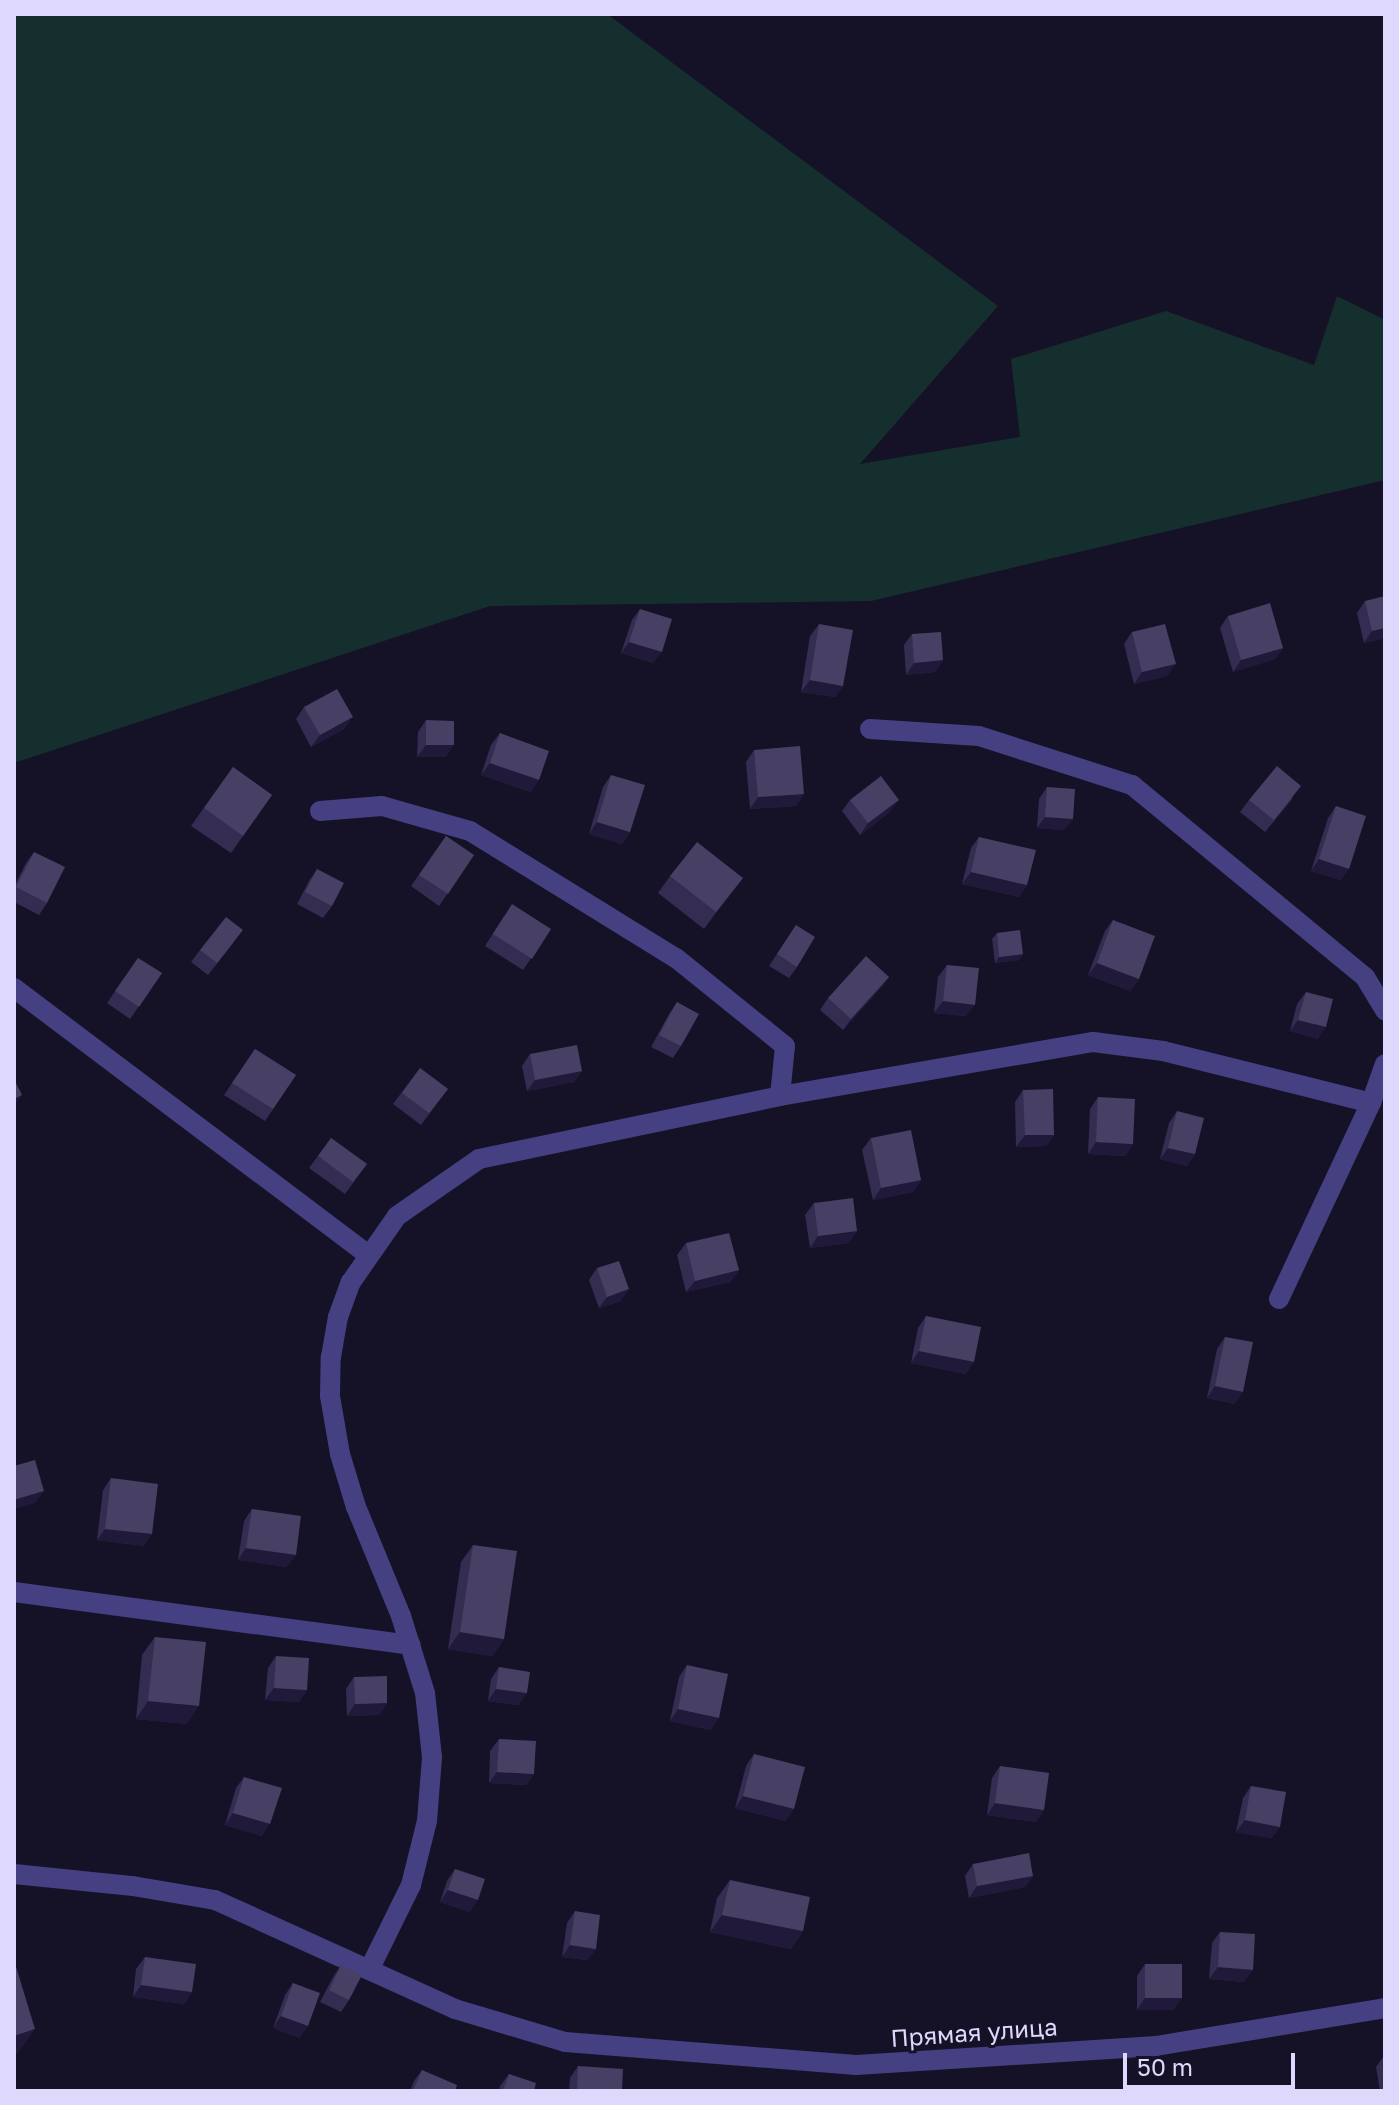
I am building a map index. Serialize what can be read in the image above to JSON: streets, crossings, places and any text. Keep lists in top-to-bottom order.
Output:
{
  "streets": {
    "street": ["Прямая улица"]
  },
  "scale_bar": "50 m"
}
